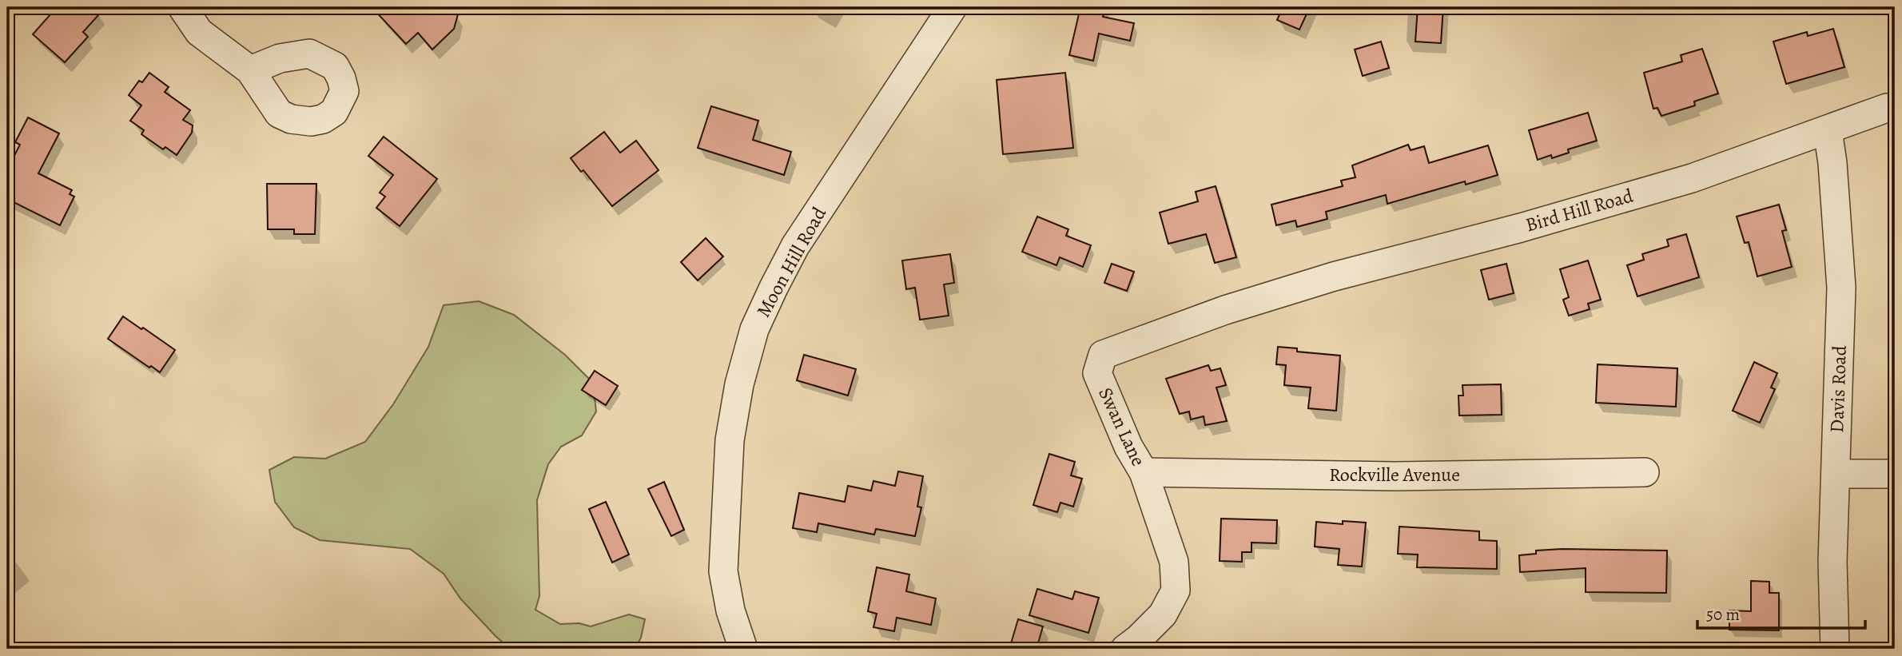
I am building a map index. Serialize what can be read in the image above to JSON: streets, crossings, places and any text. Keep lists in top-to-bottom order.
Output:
{
  "streets": {
    "street": [
      "Bird Hill Road",
      "Moon Hill Road",
      "Davis Road",
      "Swan Lane",
      "Rockville Avenue"
    ]
  },
  "crossings": [
    ["Bird Hill Road", "Davis Road"],
    ["Bird Hill Road", "Swan Lane"],
    ["Swan Lane", "Rockville Avenue"]
  ],
  "scale_bar": "50 m"
}
